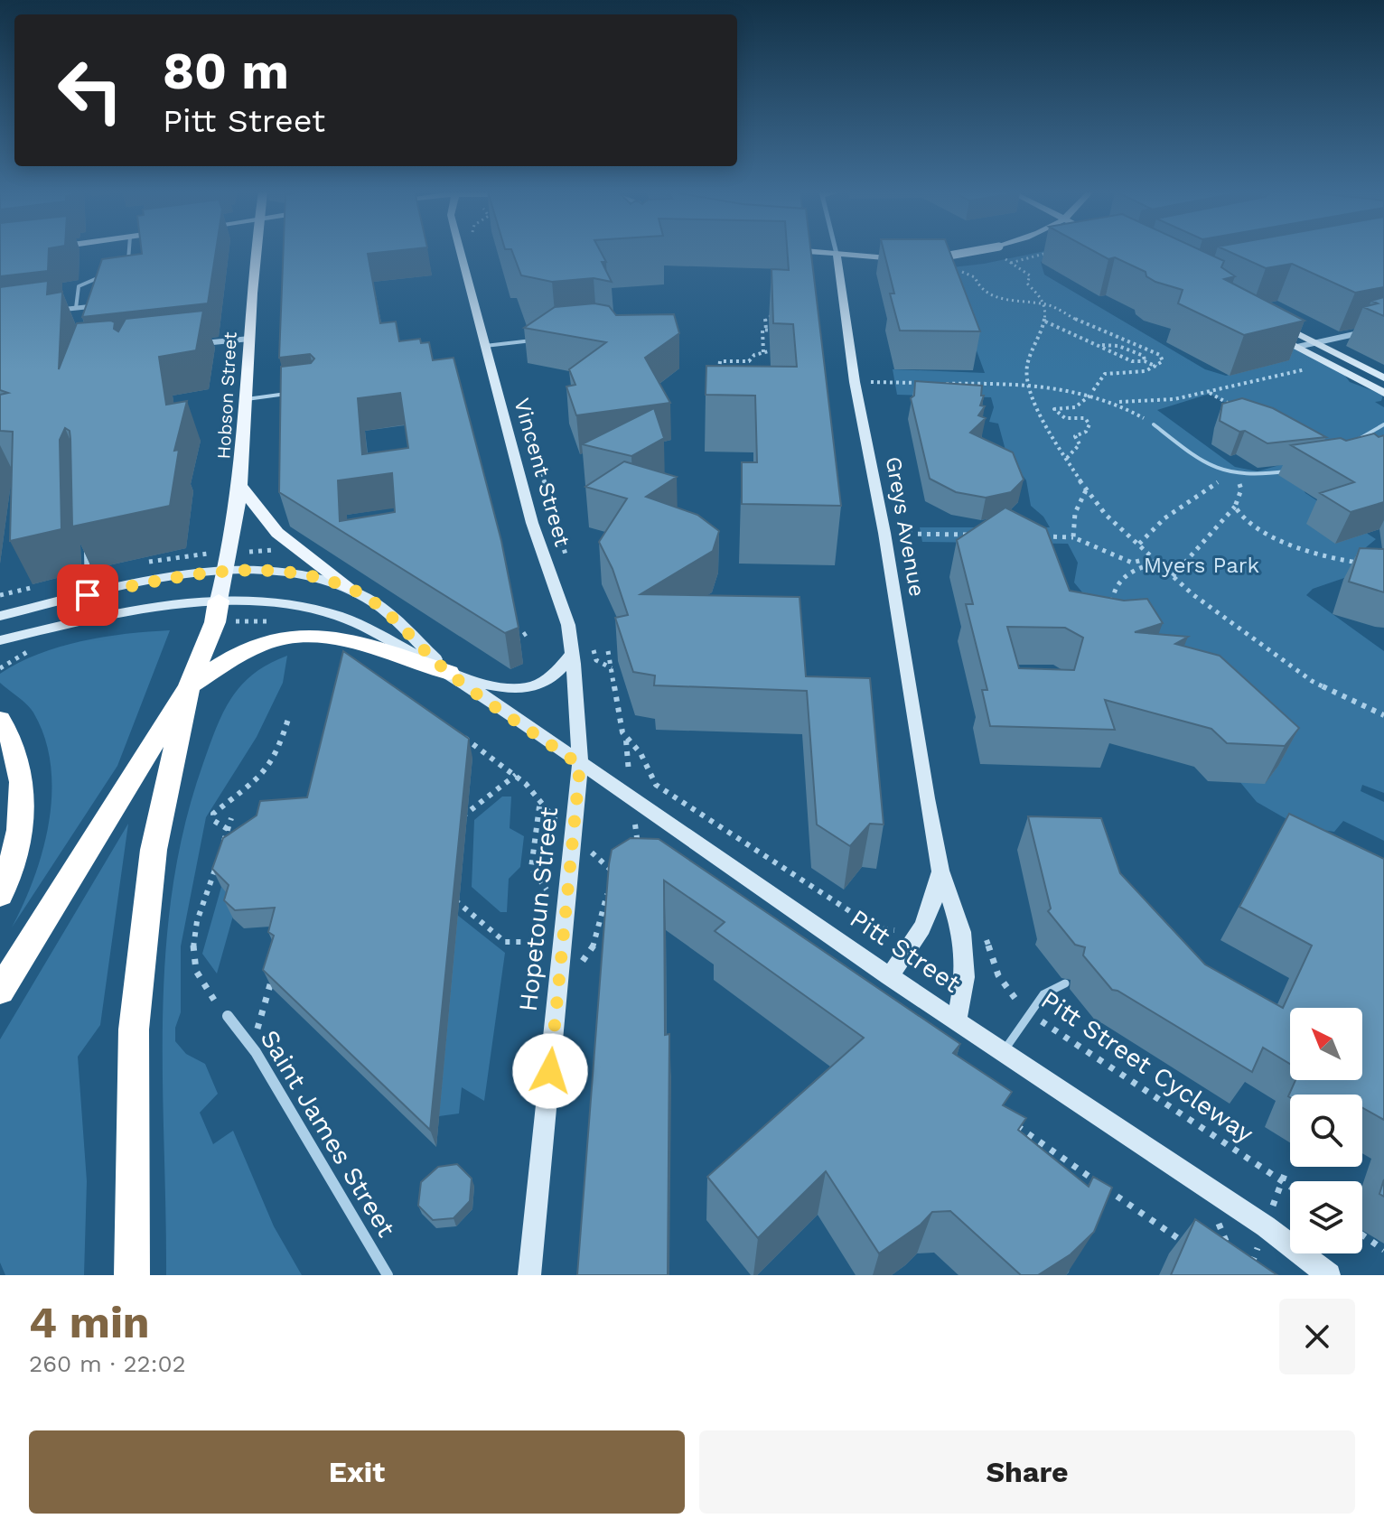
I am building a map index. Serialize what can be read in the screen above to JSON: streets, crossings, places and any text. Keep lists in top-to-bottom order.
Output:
{
  "streets": {
    "main road": [
      "Hobson Street",
      "Vincent Street",
      "Greys Avenue",
      "Hopetoun Street",
      "Pitt Street"
    ],
    "street": ["Saint James Street"],
    "path": ["Pitt Street Cycleway"]
  },
  "crossings": [
    ["Hobson Street", "Pitt Street"],
    ["Vincent Street", "Hopetoun Street"],
    ["Vincent Street", "Pitt Street"],
    ["Greys Avenue", "Pitt Street"],
    ["Hopetoun Street", "Pitt Street"]
  ],
  "parks": ["Myers Park"],
  "north": "top left",
  "page": {
    "turn": ["80 m", "Pitt Street"],
    "heading": ["4 min", "260 m · 22:02"],
    "buttons": ["Exit", "Share"]
  }
}
